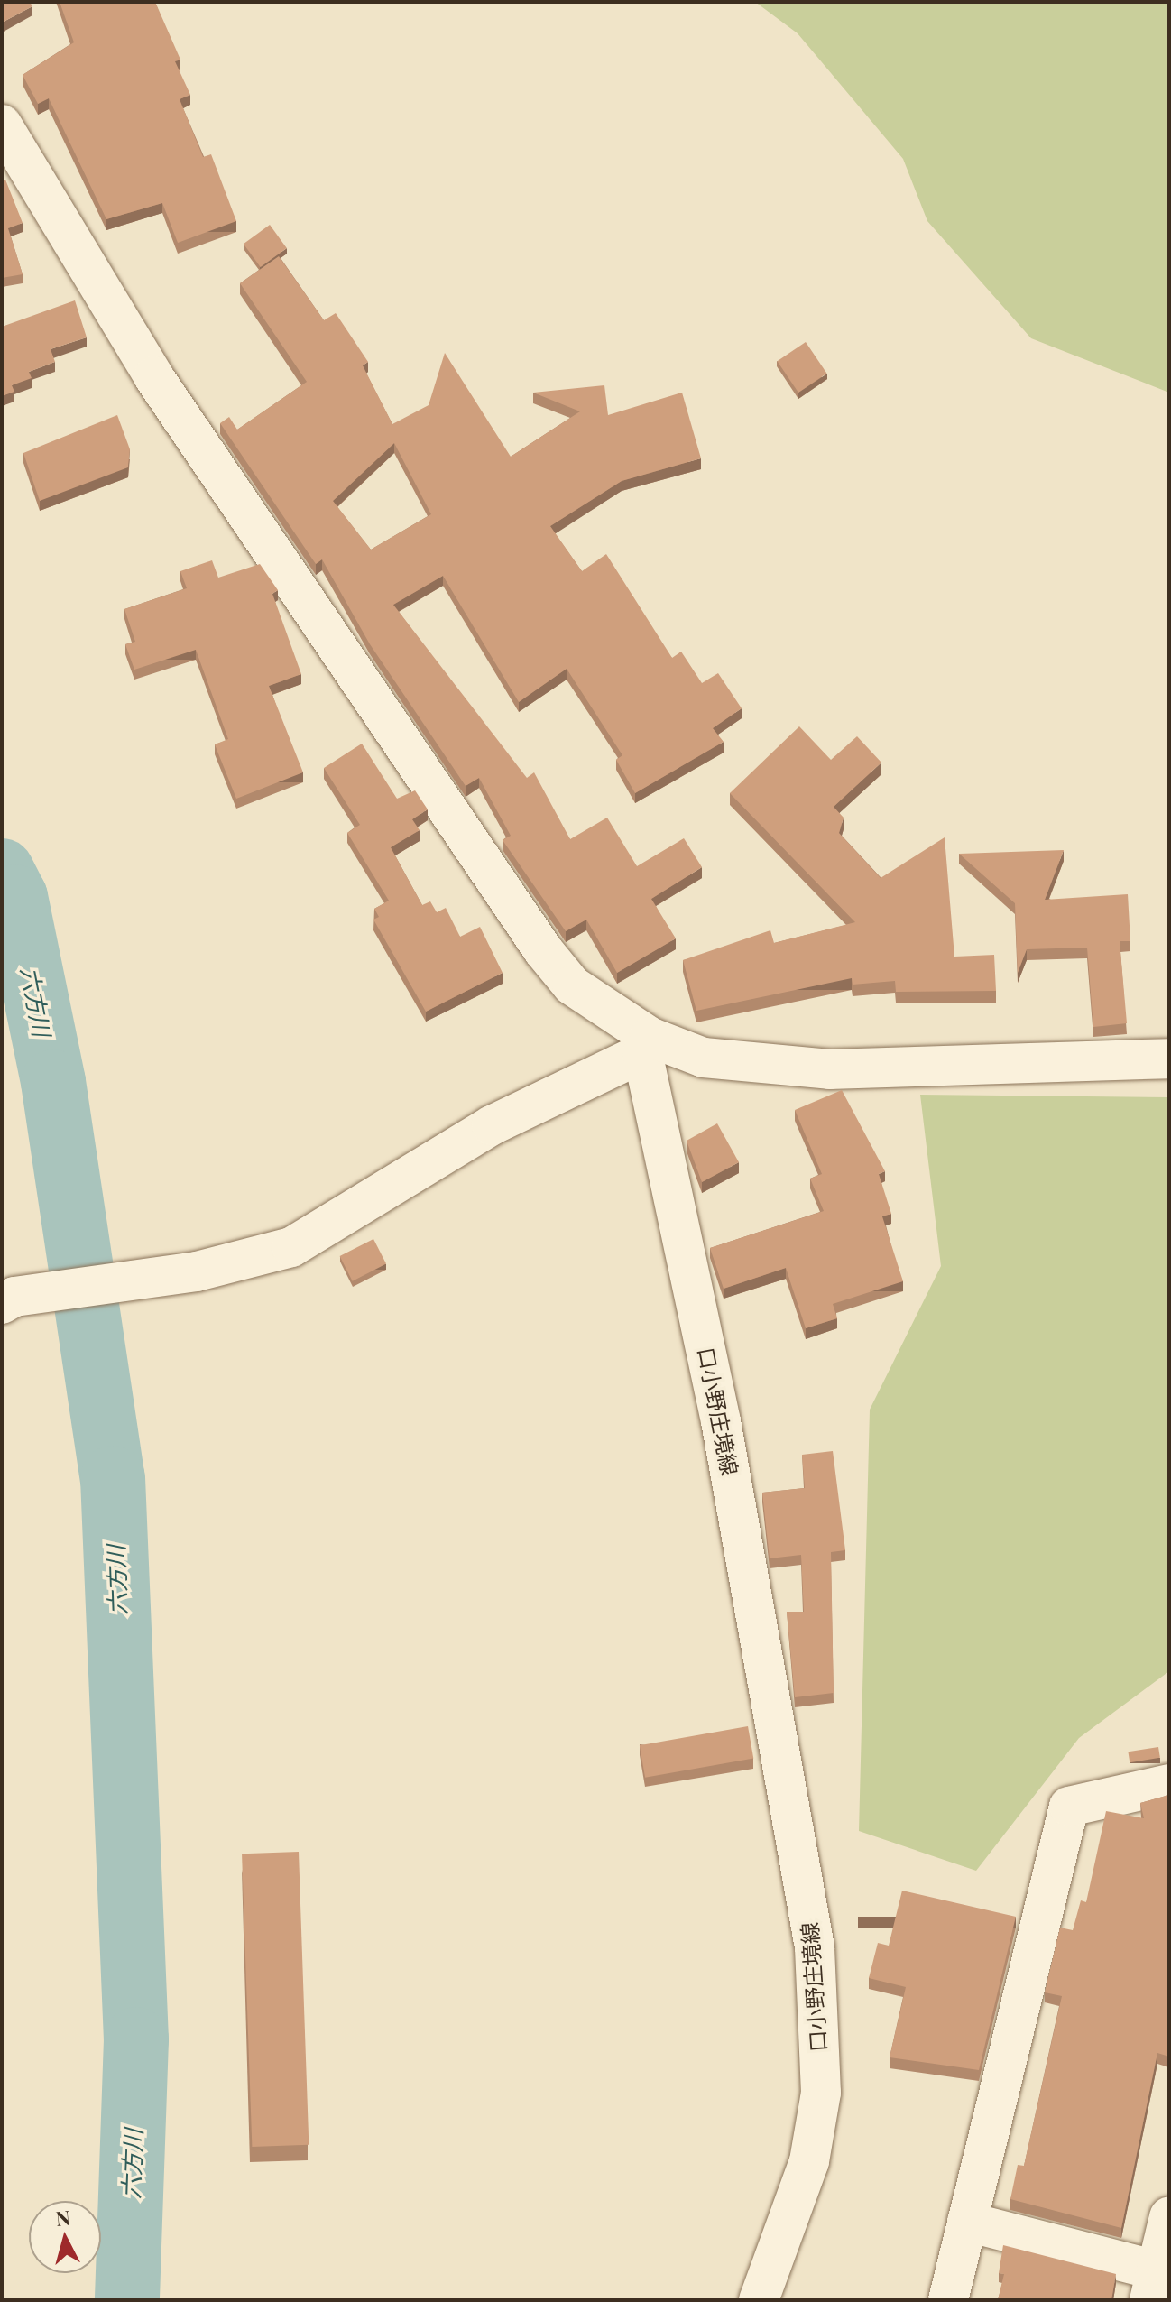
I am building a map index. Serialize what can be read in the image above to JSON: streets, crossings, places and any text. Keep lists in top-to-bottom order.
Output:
{
  "streets": {
    "street": ["口小野庄境線"]
  },
  "water": ["六方川"],
  "north": "top"
}
